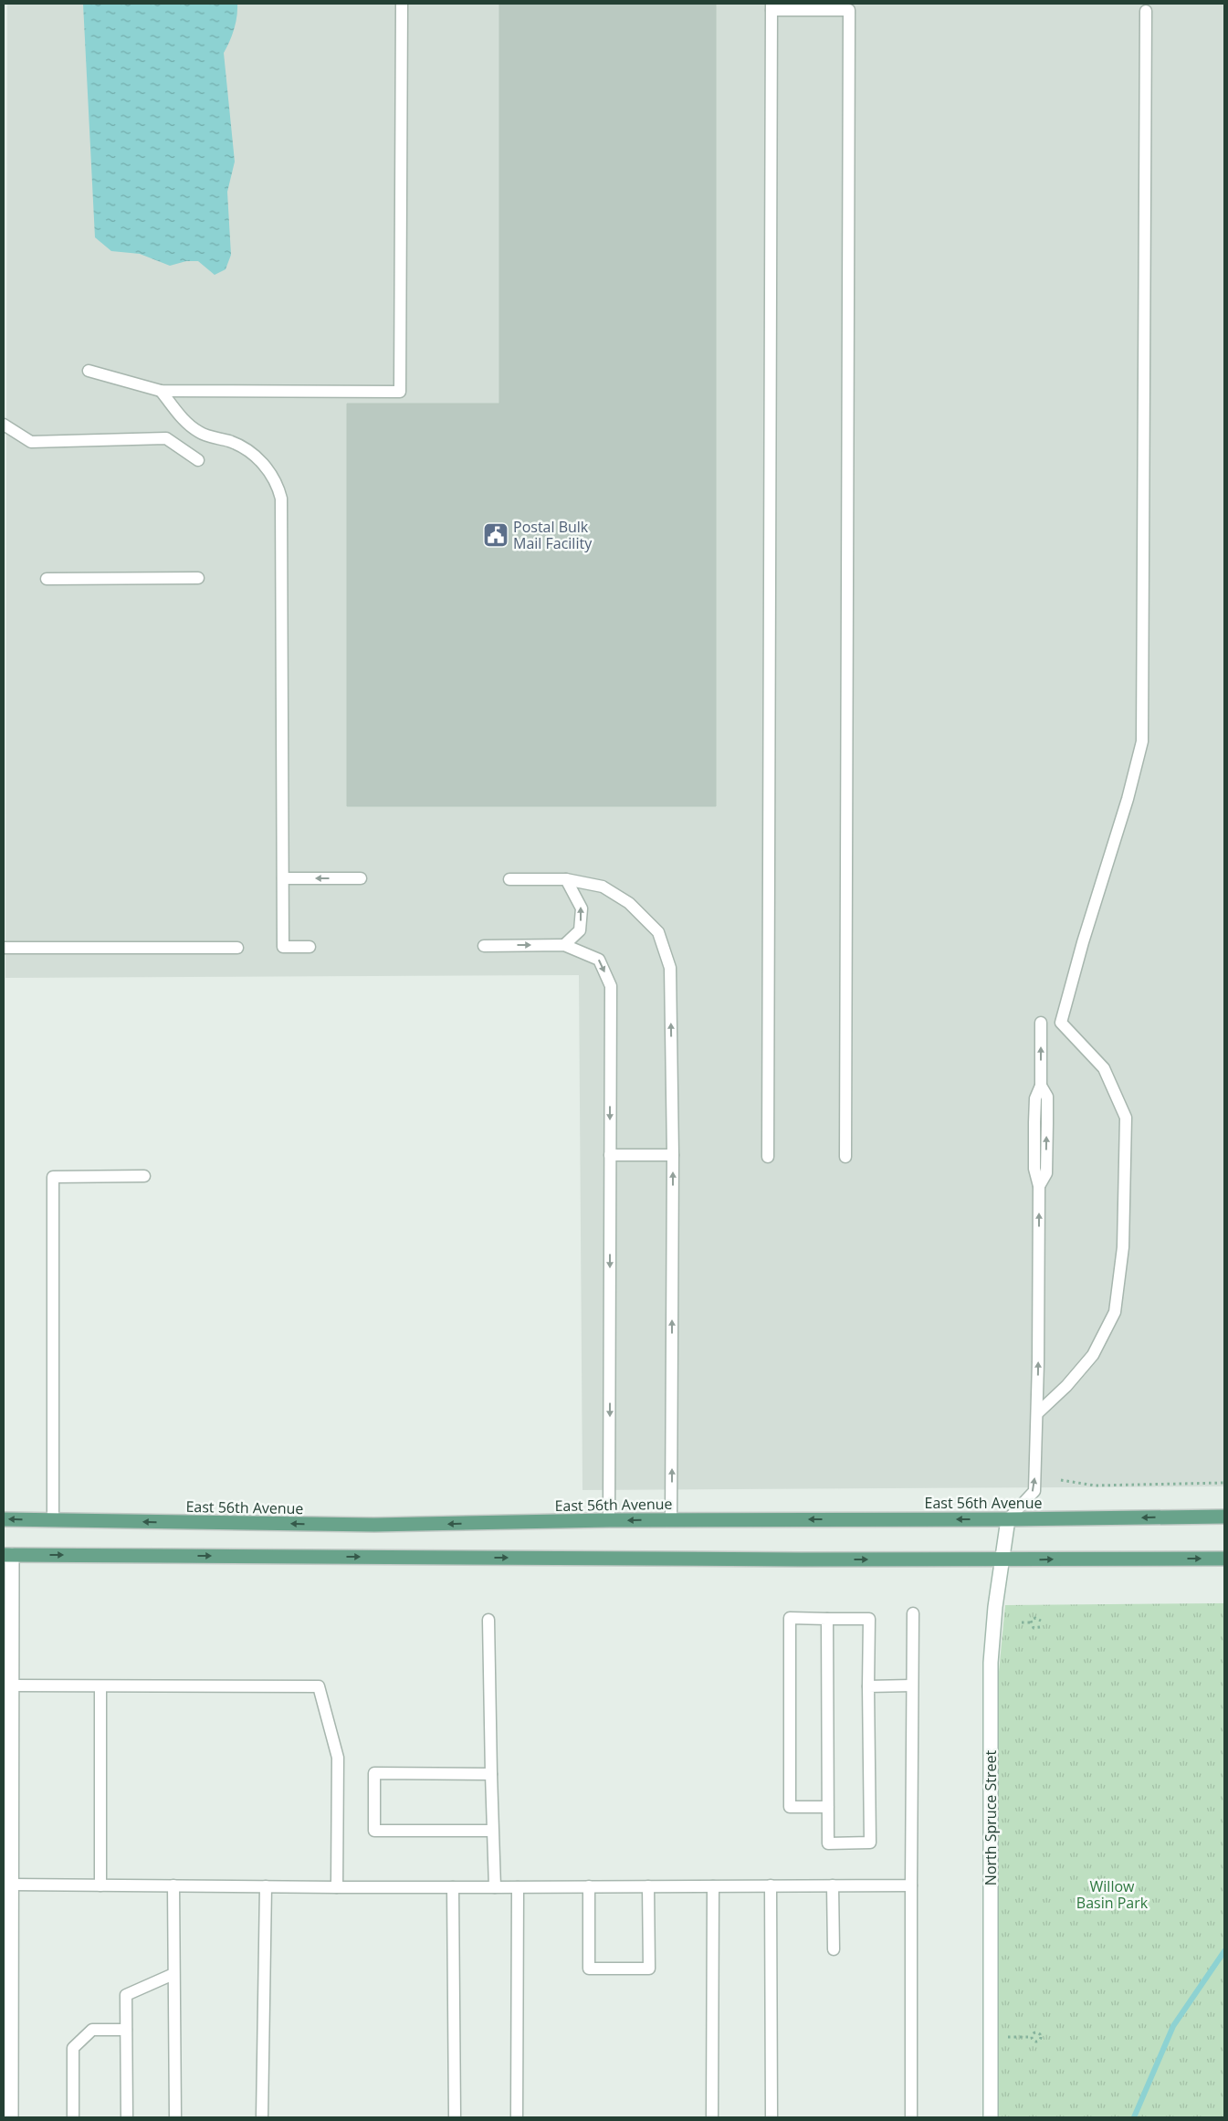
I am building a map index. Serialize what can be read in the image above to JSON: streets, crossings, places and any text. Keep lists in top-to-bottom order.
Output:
{
  "streets": {
    "main road": ["East 56th Avenue"],
    "street": ["North Spruce Street"]
  },
  "crossings": [
    ["East 56th Avenue", "North Spruce Street"]
  ],
  "parks": ["Willow Basin Park"],
  "places": {
    "public building": ["Postal Bulk Mail Facility"]
  }
}
